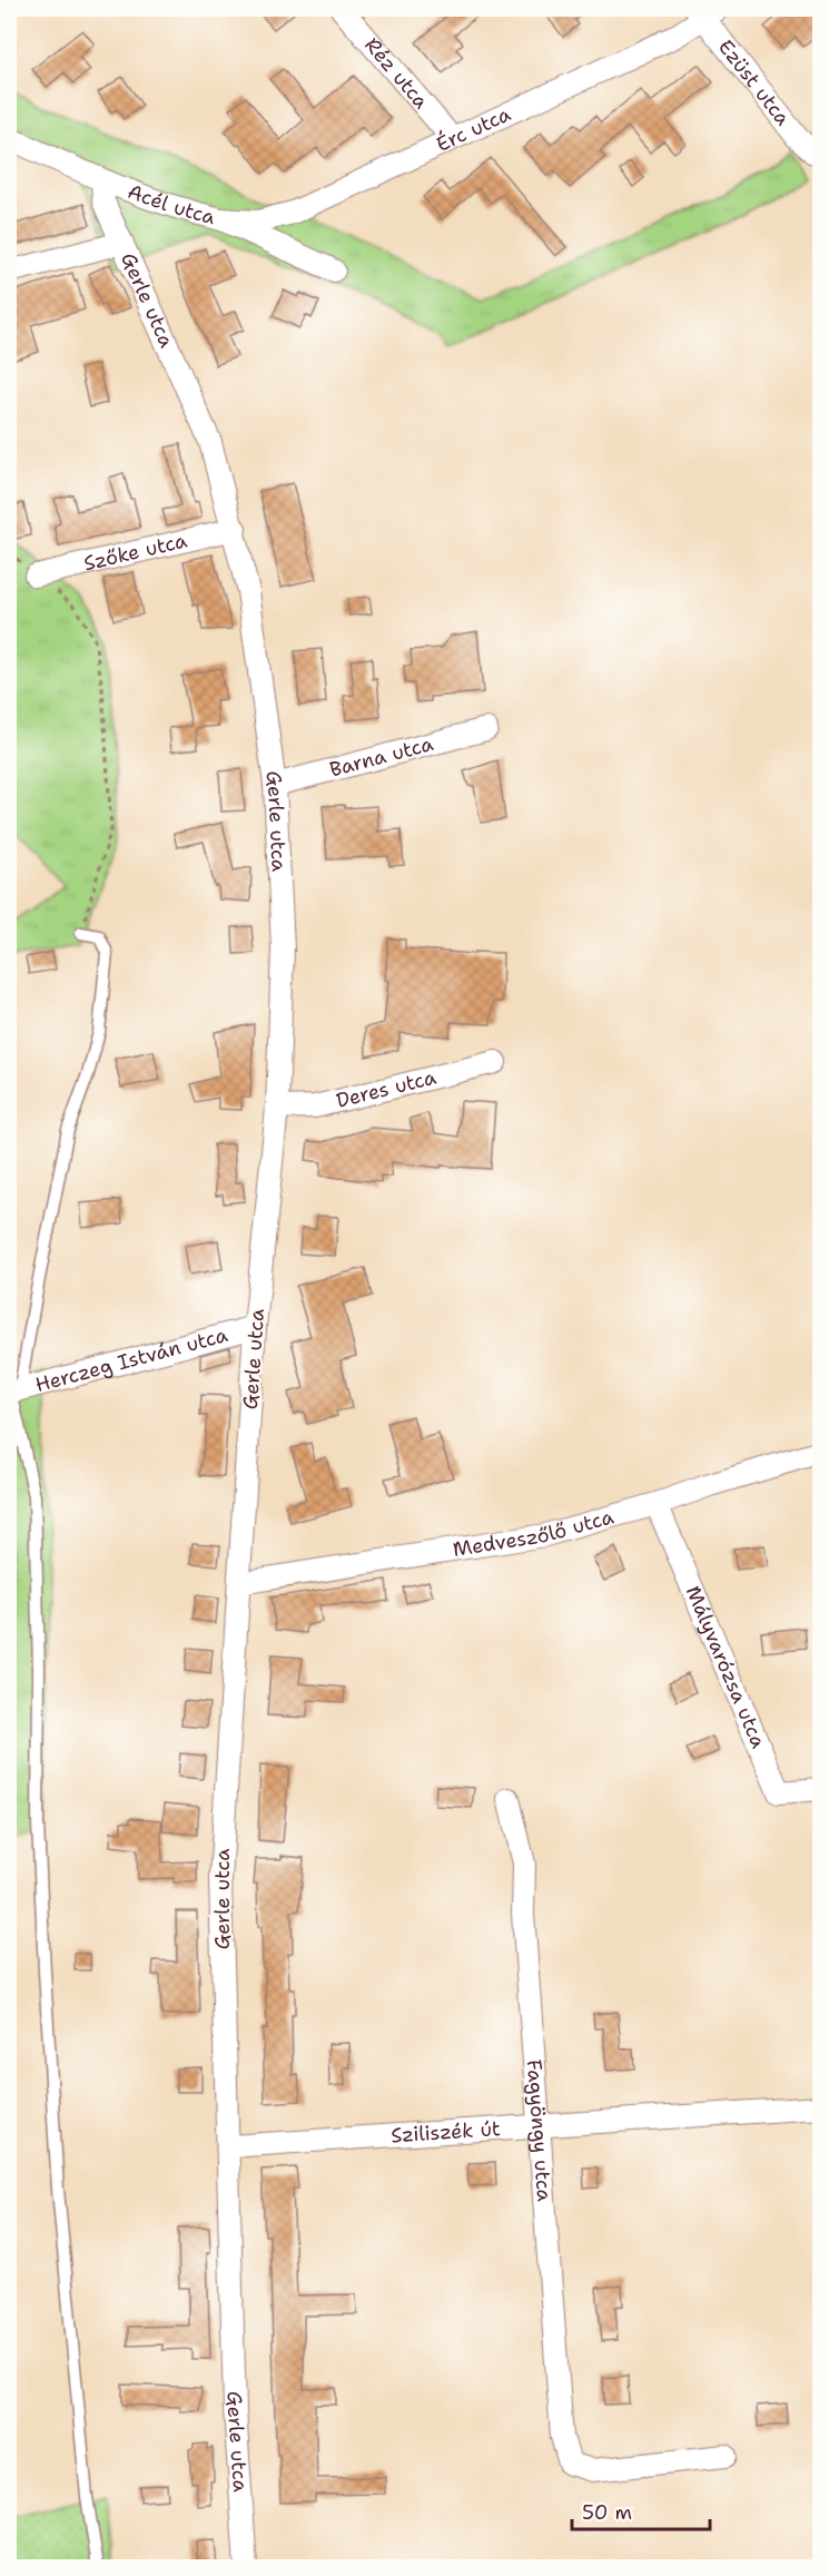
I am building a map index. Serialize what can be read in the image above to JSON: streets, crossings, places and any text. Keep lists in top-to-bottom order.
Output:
{
  "streets": {
    "street": [
      "Réz utca",
      "Ezüst utca",
      "Érc utca",
      "Acél utca",
      "Gerle utca",
      "Szőke utca",
      "Barna utca",
      "Deres utca",
      "Herczeg István utca",
      "Medveszőlő utca",
      "Mályvarózsa utca",
      "Sziliszék út",
      "Fagyöngy utca"
    ]
  },
  "crossings": [
    ["Réz utca", "Érc utca"],
    ["Ezüst utca", "Érc utca"],
    ["Érc utca", "Acél utca"],
    ["Acél utca", "Gerle utca"],
    ["Gerle utca", "Szőke utca"],
    ["Gerle utca", "Barna utca"],
    ["Gerle utca", "Deres utca"],
    ["Gerle utca", "Herczeg István utca"],
    ["Gerle utca", "Medveszőlő utca"],
    ["Gerle utca", "Sziliszék út"],
    ["Medveszőlő utca", "Mályvarózsa utca"],
    ["Sziliszék út", "Fagyöngy utca"]
  ],
  "scale_bar": "50 m"
}
